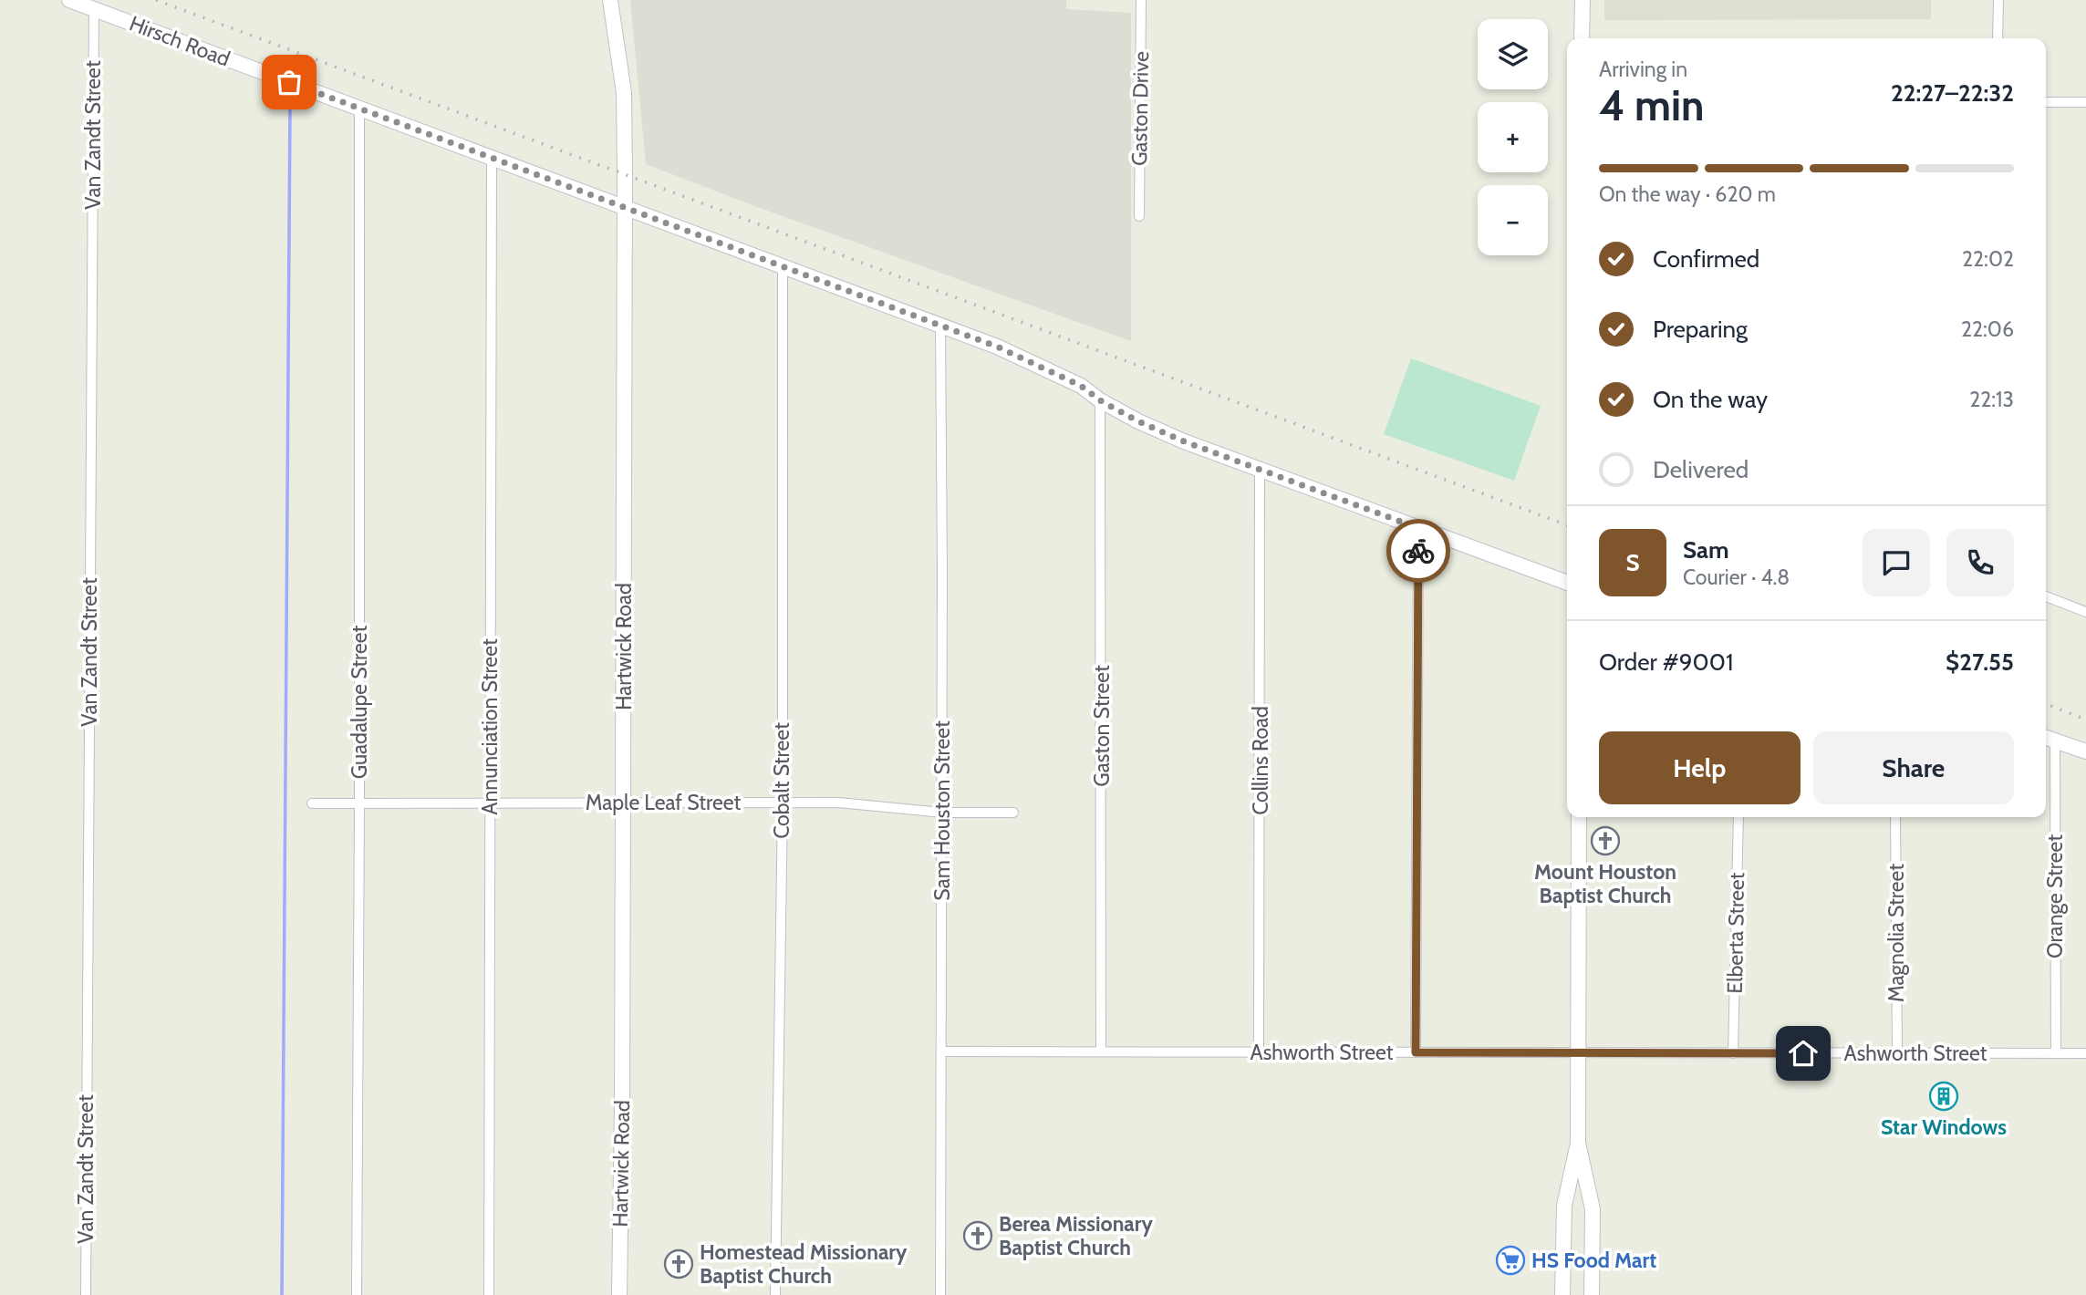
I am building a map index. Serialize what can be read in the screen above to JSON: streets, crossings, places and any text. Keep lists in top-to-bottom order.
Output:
{
  "streets": {
    "main road": ["Hirsch Road", "Hartwick Road"],
    "street": [
      "Gaston Drive",
      "Van Zandt Street",
      "Guadalupe Street",
      "Gaston Street",
      "Annunciation Street",
      "Collins Road",
      "Cobalt Street",
      "Maple Leaf Street",
      "Sam Houston Street",
      "Orange Street",
      "Elberta Street",
      "Magnolia Street",
      "Ashworth Street"
    ]
  },
  "crossings": [
    ["Hirsch Road", "Van Zandt Street"],
    ["Hirsch Road", "Hartwick Road"],
    ["Hirsch Road", "Guadalupe Street"],
    ["Hirsch Road", "Gaston Street"],
    ["Hirsch Road", "Annunciation Street"],
    ["Hirsch Road", "Collins Road"],
    ["Hirsch Road", "Cobalt Street"],
    ["Hirsch Road", "Sam Houston Street"],
    ["Hartwick Road", "Maple Leaf Street"],
    ["Guadalupe Street", "Maple Leaf Street"],
    ["Gaston Street", "Ashworth Street"],
    ["Annunciation Street", "Maple Leaf Street"],
    ["Collins Road", "Ashworth Street"],
    ["Cobalt Street", "Maple Leaf Street"],
    ["Maple Leaf Street", "Sam Houston Street"],
    ["Sam Houston Street", "Ashworth Street"],
    ["Orange Street", "Ashworth Street"],
    ["Elberta Street", "Ashworth Street"],
    ["Magnolia Street", "Ashworth Street"]
  ],
  "places": {
    "church": ["Mount Houston Baptist Church", "Berea Missionary Baptist Church", "Homestead Missionary Baptist Church"],
    "building": ["Star Windows"],
    "supermarket": ["HS Food Mart"]
  },
  "page": {
    "map_buttons": ["+", "−"],
    "heading": ["4 min", "Arriving in", "22:27–22:32"],
    "panel": [
      "Sam",
      "Courier · 4.8",
      "Order #9001",
      "$27.55"
    ],
    "bar": "On the way · 620 m",
    "list": [
      ["Confirmed", "22:02"],
      ["Preparing", "22:06"],
      ["On the way", "22:13"],
      "Delivered"
    ],
    "round": "S",
    "buttons": ["Help", "Share"]
  }
}
